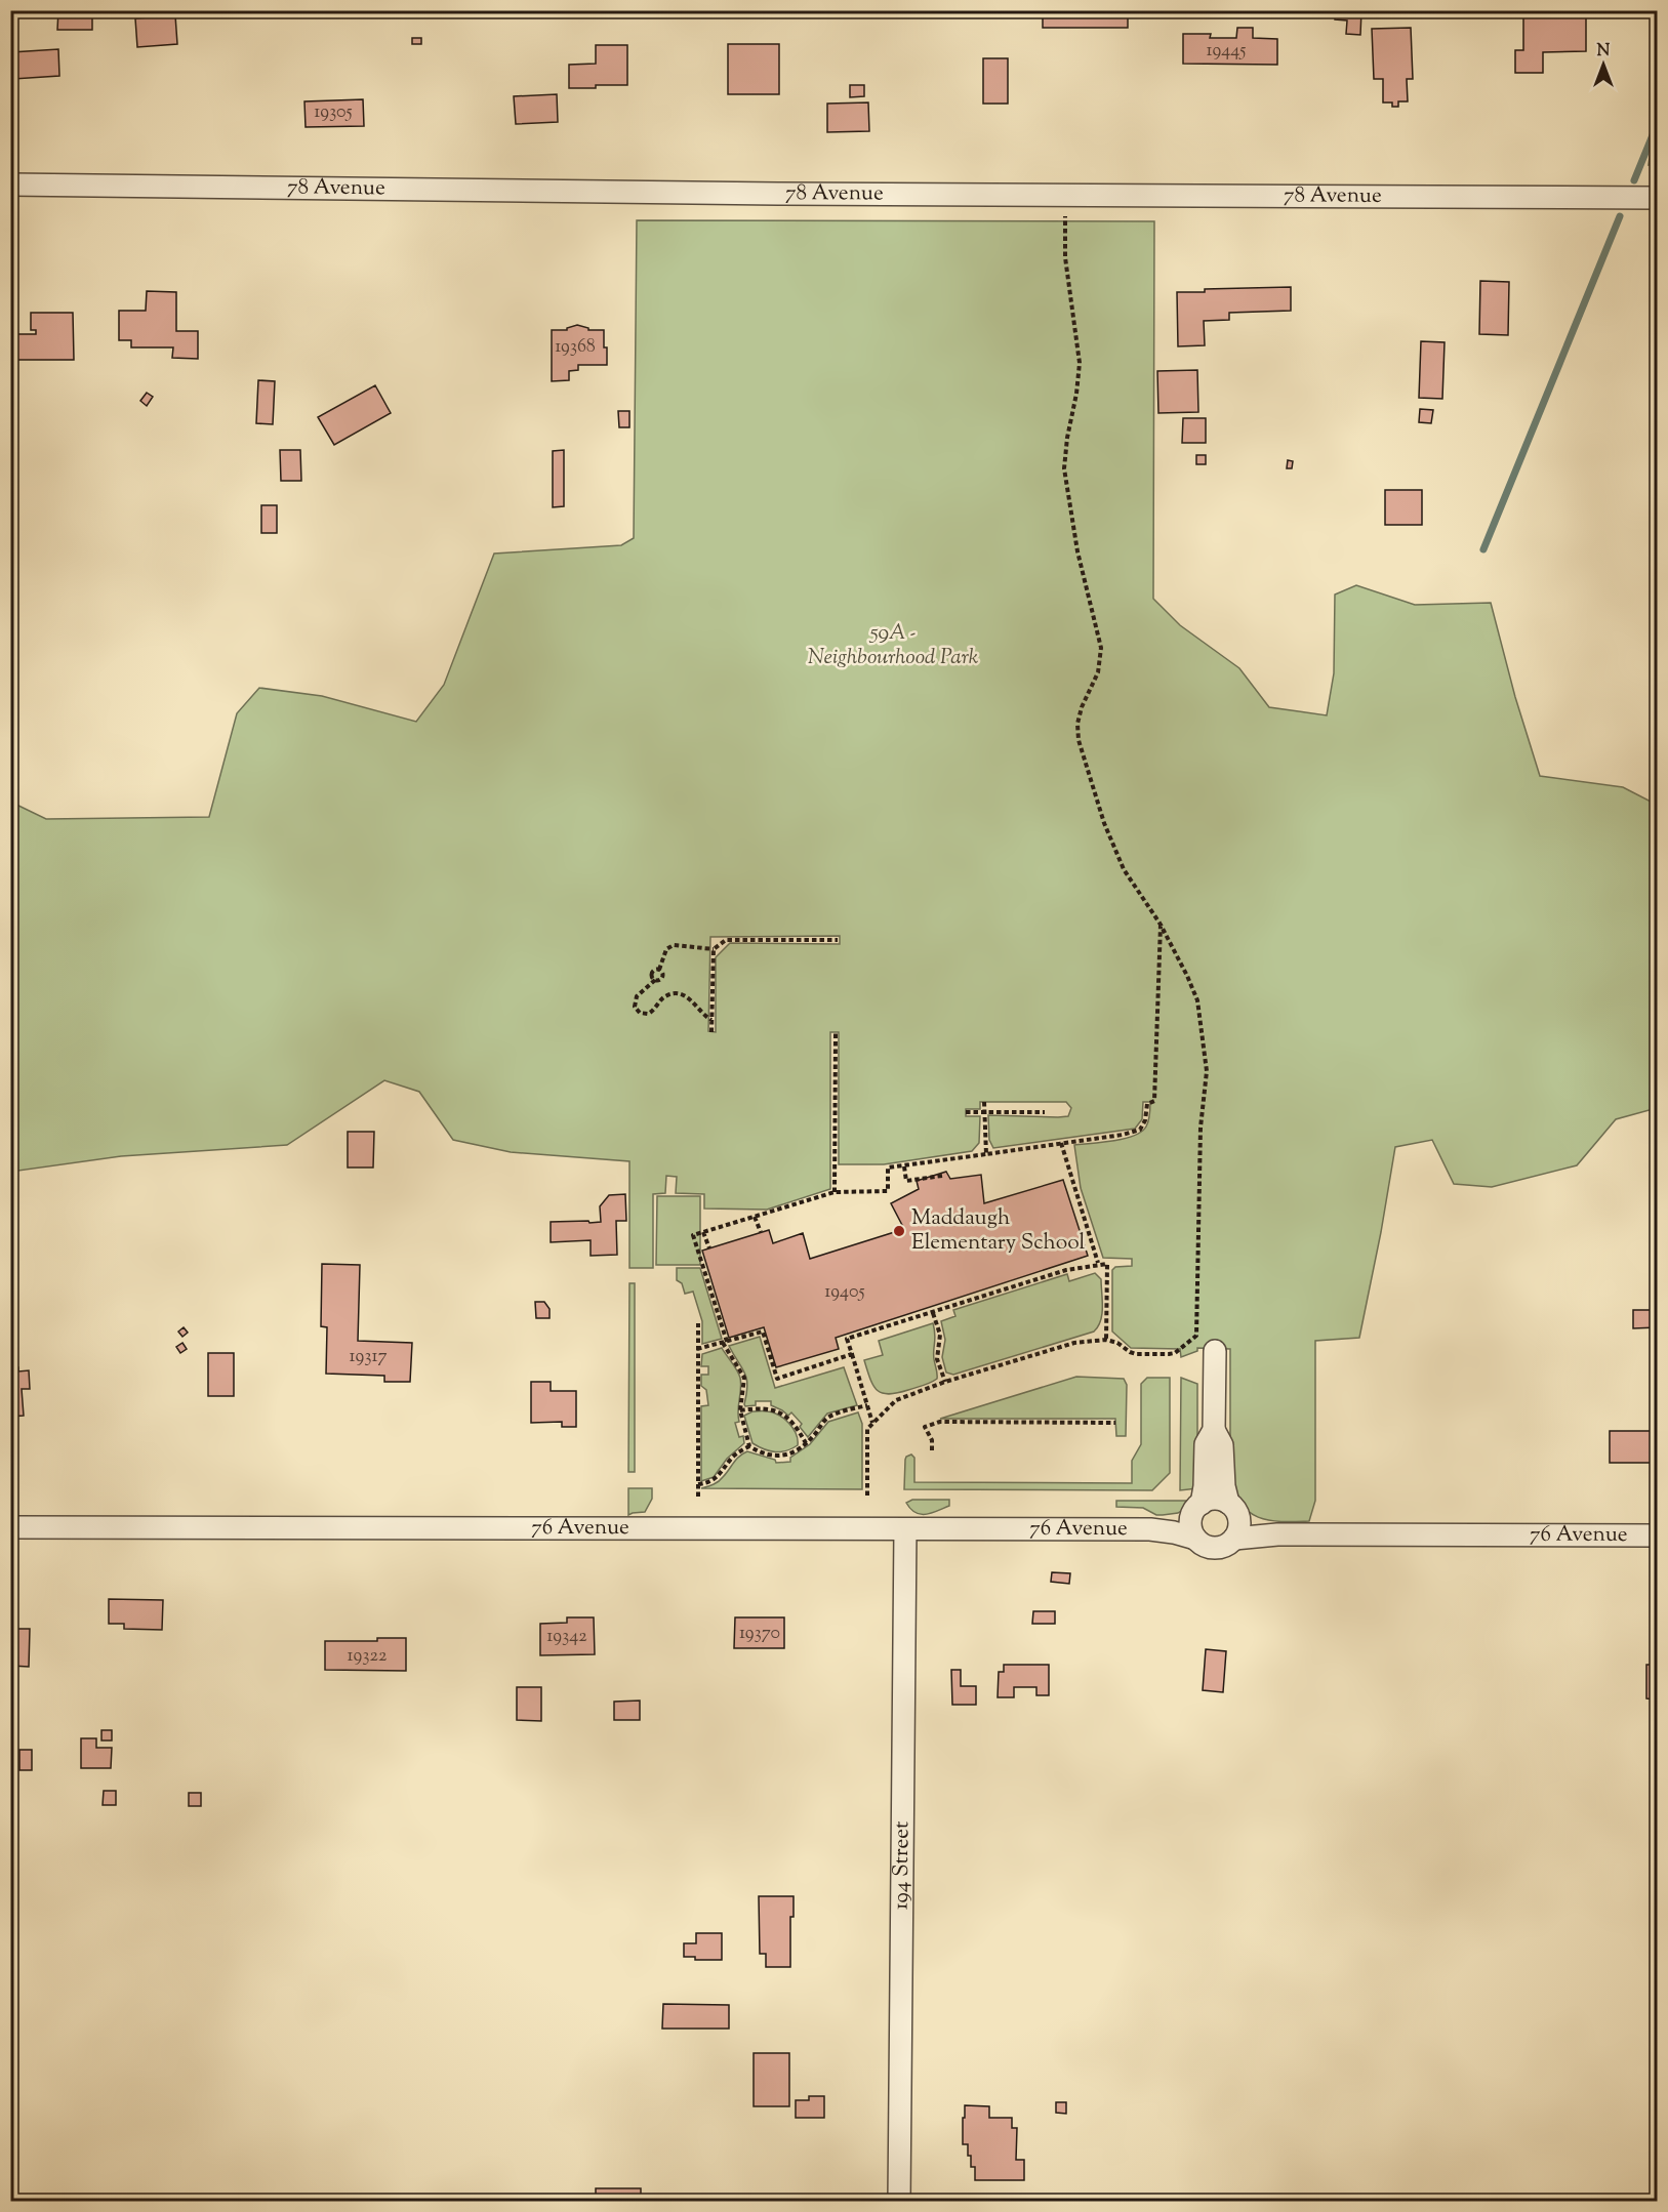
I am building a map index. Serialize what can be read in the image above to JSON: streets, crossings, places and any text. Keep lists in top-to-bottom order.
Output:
{
  "streets": {
    "street": ["78 Avenue", "76 Avenue", "194 Street"]
  },
  "crossings": [
    ["76 Avenue", "194 Street"]
  ],
  "parks": ["59A - Neighbourhood Park"],
  "places": ["Maddaugh Elementary School"],
  "house_numbers": [
    "19445",
    "19305",
    "19368",
    "19405",
    "19317",
    "19370",
    "19342",
    "19322"
  ],
  "north": "top"
}
